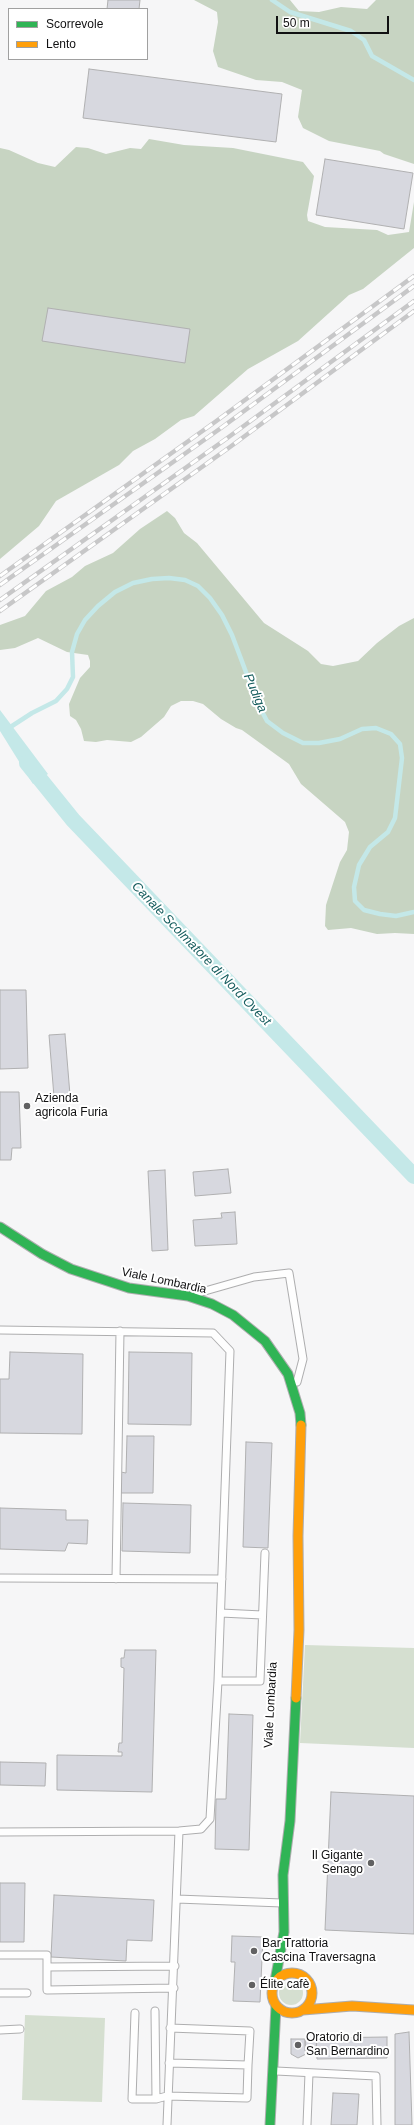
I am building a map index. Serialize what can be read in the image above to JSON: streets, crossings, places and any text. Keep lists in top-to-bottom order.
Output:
{
  "streets": {
    "street": ["Viale Lombardia"]
  },
  "water": ["Pudiga", "Canale Scolmatore di Nord Ovest"],
  "places": [
    "Azienda agricola Furia",
    "Il Gigante Senago",
    "Bar Trattoria Cascina Traversagna",
    "Élite cafè",
    "Oratorio di San Bernardino"
  ],
  "legend": ["Scorrevole", "Lento"],
  "scale_bar": "50 m"
}
